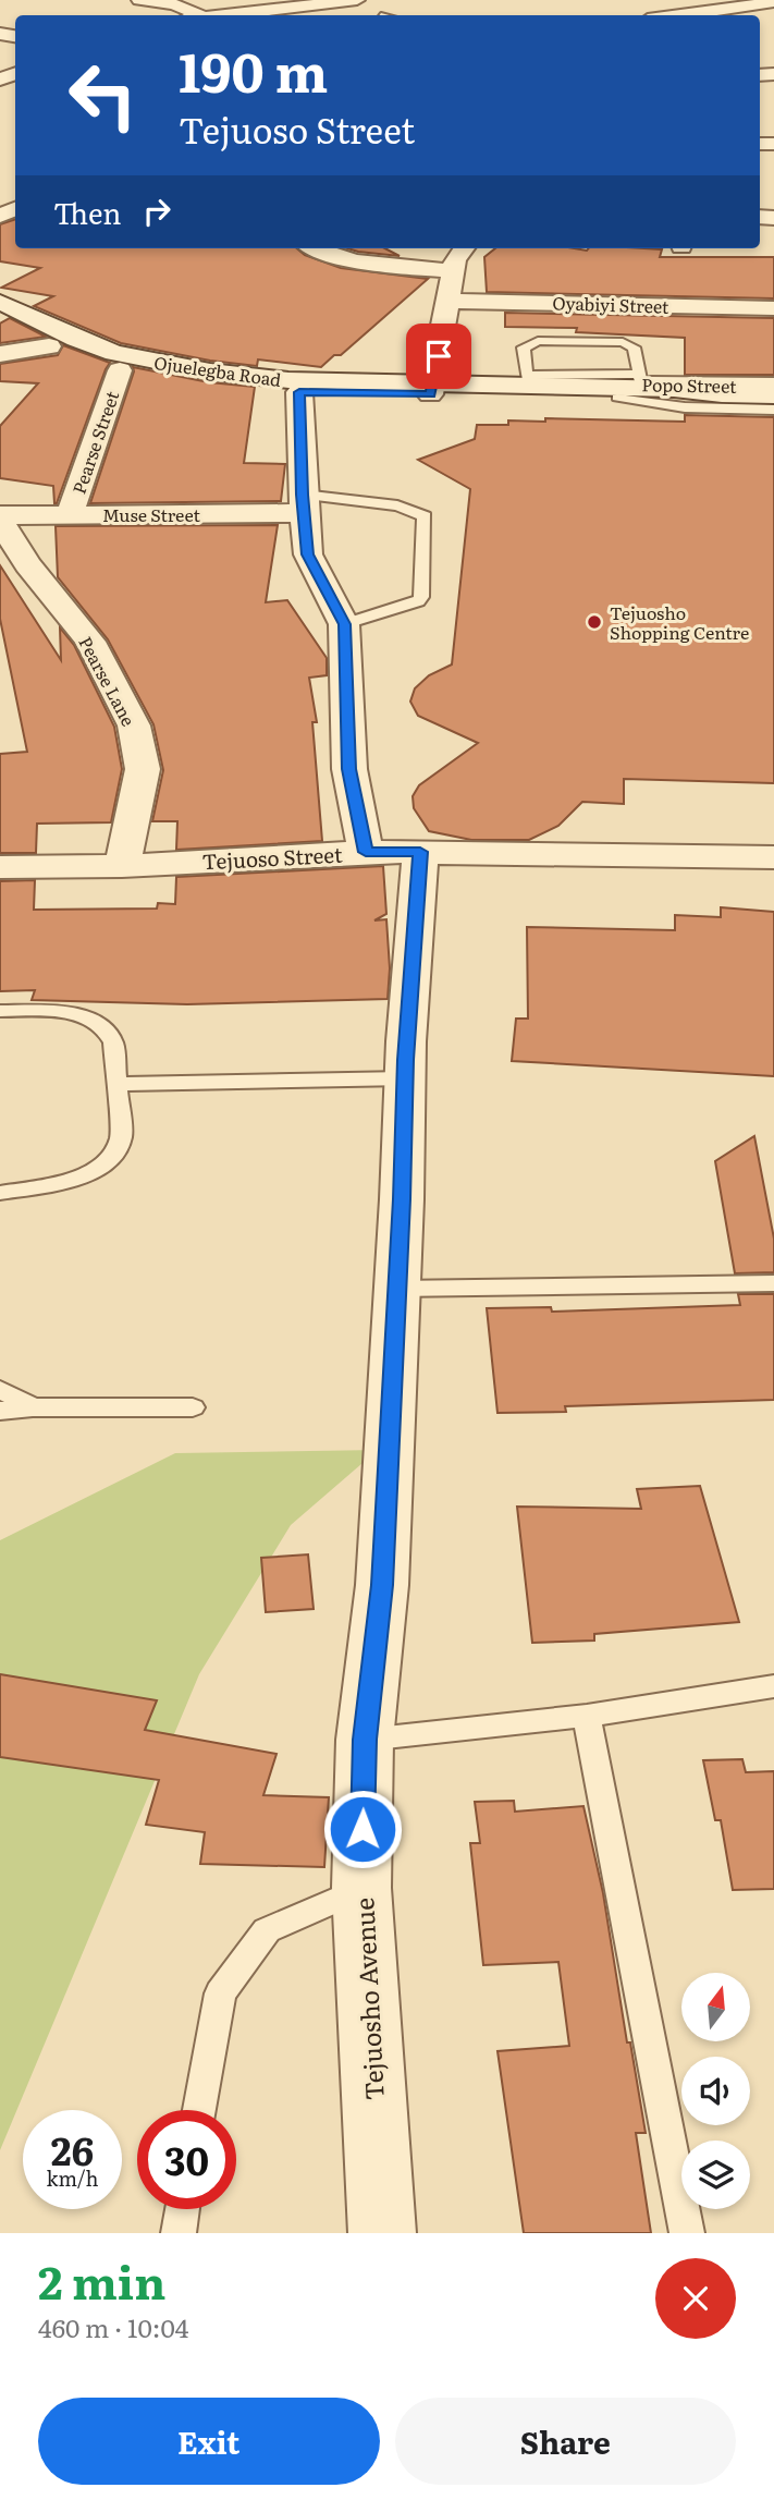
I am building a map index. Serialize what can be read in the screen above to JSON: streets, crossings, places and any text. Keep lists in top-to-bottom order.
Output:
{
  "streets": {
    "street": [
      "Oyabiyi Street",
      "Ojuelegba Road",
      "Popo Street",
      "Pearse Street",
      "Muse Street",
      "Pearse Lane",
      "Tejuoso Street",
      "Tejuosho Avenue"
    ]
  },
  "crossings": [
    ["Ojuelegba Road", "Popo Street"],
    ["Ojuelegba Road", "Pearse Street"],
    ["Pearse Street", "Muse Street"],
    ["Muse Street", "Pearse Lane"],
    ["Pearse Lane", "Tejuoso Street"],
    ["Tejuoso Street", "Tejuosho Avenue"]
  ],
  "places": ["Tejuosho Shopping Centre"],
  "north": "top",
  "page": {
    "turn": ["190 m", "Tejuoso Street"],
    "then": "Then",
    "speed": "26 km/h",
    "limit": "30",
    "heading": ["2 min", "460 m · 10:04"],
    "buttons": ["Exit", "Share"]
  }
}
